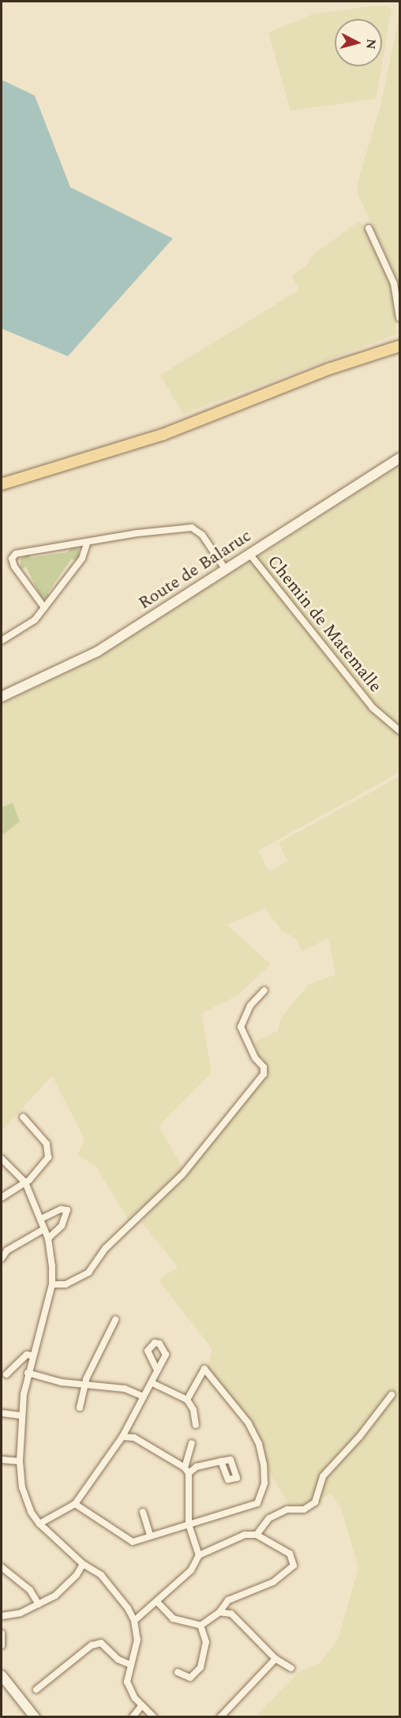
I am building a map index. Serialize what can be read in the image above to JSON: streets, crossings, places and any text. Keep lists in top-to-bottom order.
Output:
{
  "streets": {
    "street": ["Route de Balaruc", "Chemin de Matemalle"]
  },
  "crossings": [
    ["Route de Balaruc", "Chemin de Matemalle"]
  ],
  "north": "right"
}
